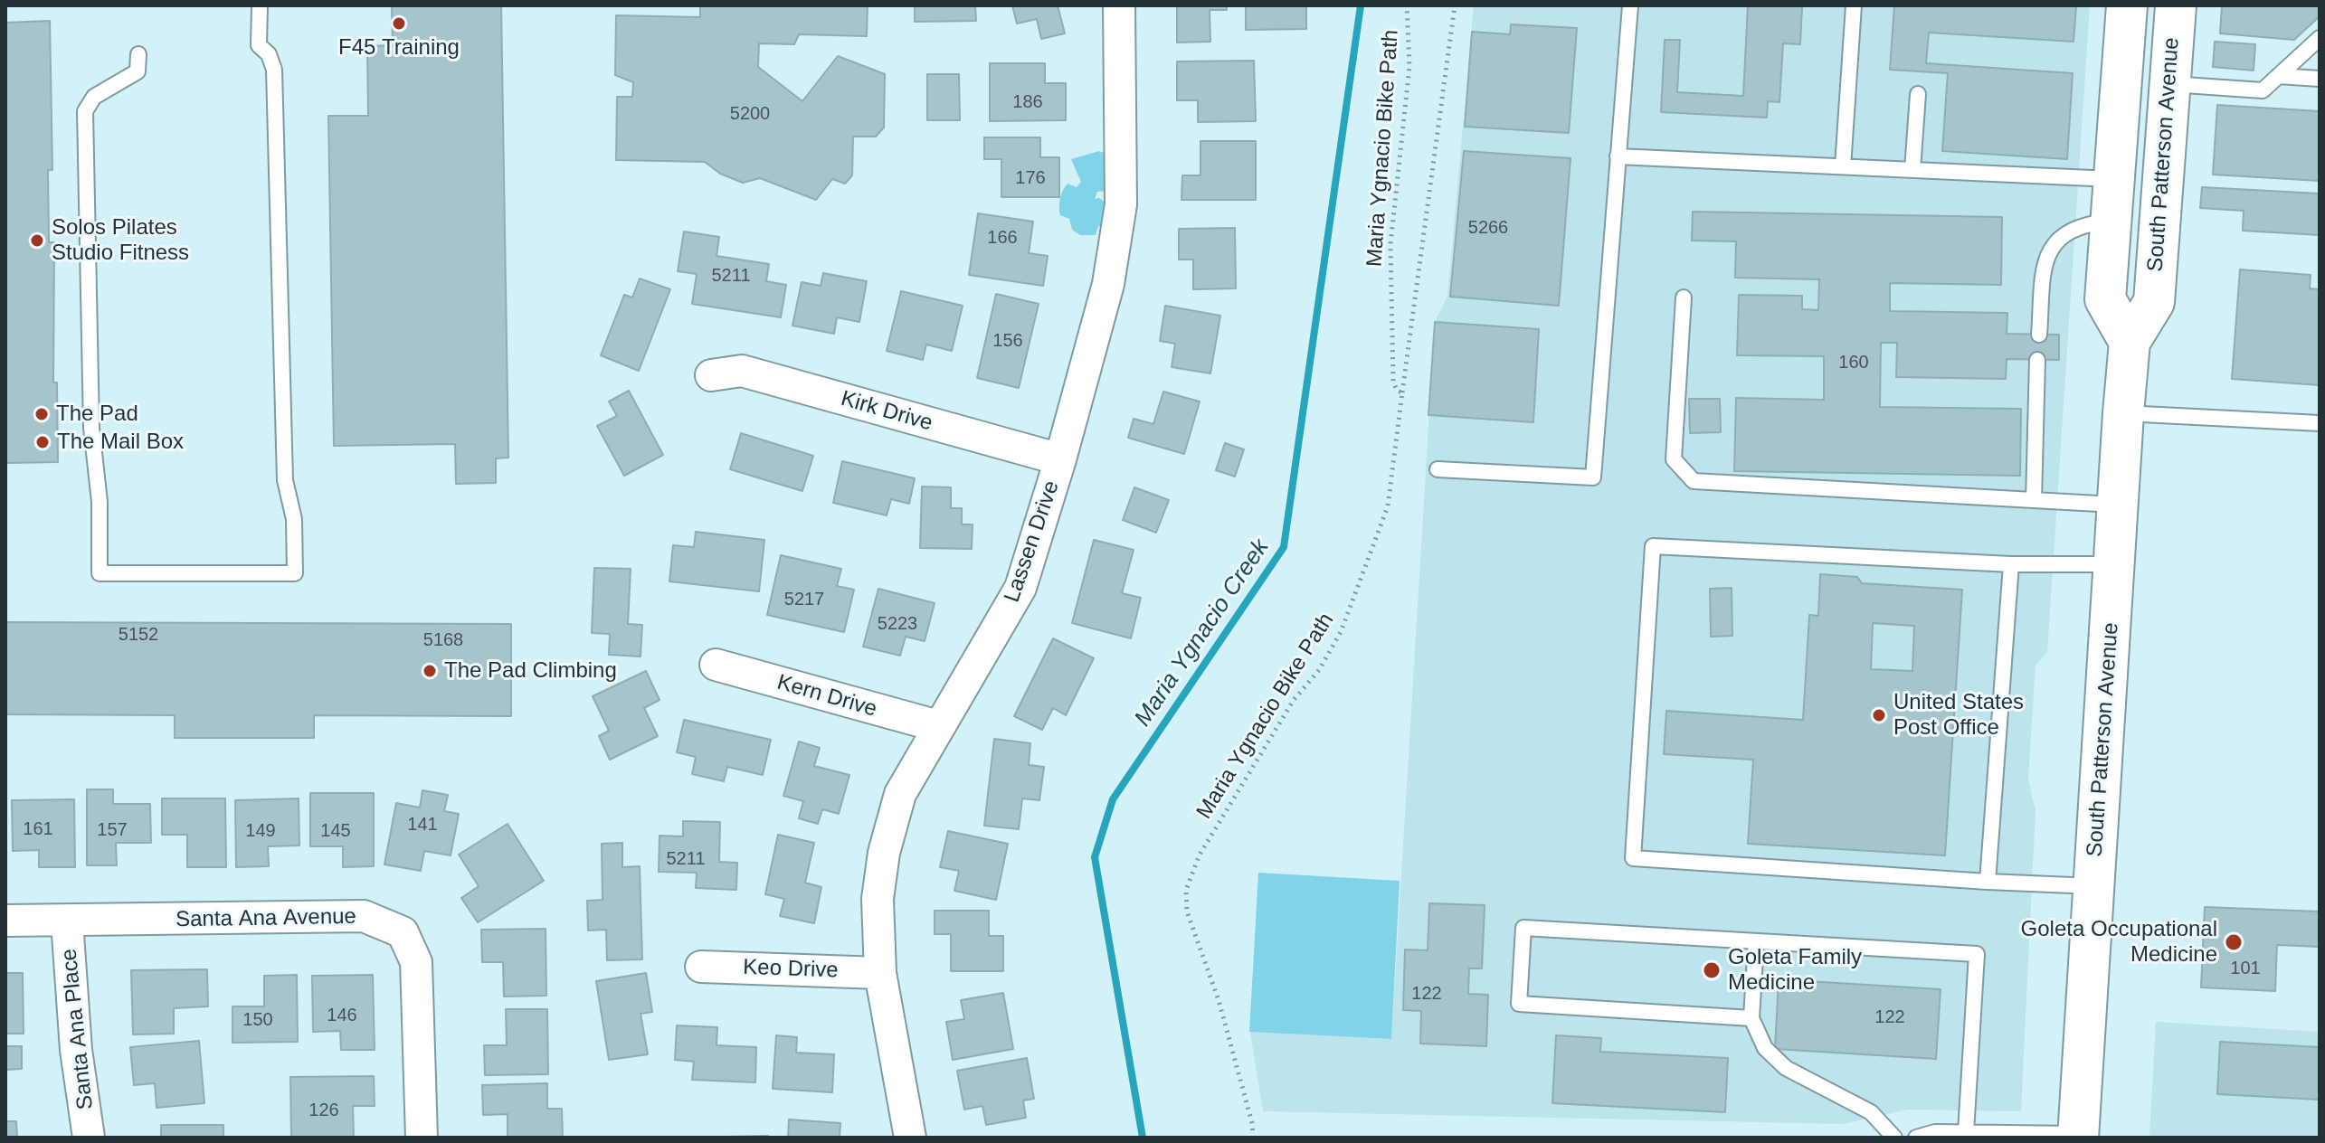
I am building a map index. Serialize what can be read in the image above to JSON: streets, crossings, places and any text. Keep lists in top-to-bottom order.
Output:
{
  "streets": {
    "main road": ["South Patterson Avenue"],
    "street": [
      "Kirk Drive",
      "Lassen Drive",
      "Kern Drive",
      "Santa Ana Avenue",
      "Keo Drive",
      "Santa Ana Place"
    ],
    "path": ["Maria Ygnacio Bike Path"]
  },
  "crossings": [
    ["Kirk Drive", "Lassen Drive"],
    ["Lassen Drive", "Kern Drive"],
    ["Lassen Drive", "Keo Drive"],
    ["Santa Ana Avenue", "Santa Ana Place"]
  ],
  "water": ["Maria Ygnacio Creek"],
  "places": [
    "F45 Training",
    "Solos Pilates Studio Fitness",
    "The Pad",
    "The Mail Box",
    "The Pad Climbing",
    "United States Post Office",
    "Goleta Occupational Medicine",
    "Goleta Family Medicine"
  ],
  "house_numbers": [
    "186",
    "5200",
    "176",
    "5266",
    "166",
    "5211",
    "156",
    "160",
    "5217",
    "5223",
    "5152",
    "5168",
    "141",
    "161",
    "157",
    "149",
    "145",
    "5211",
    "101",
    "122",
    "146",
    "122",
    "150",
    "126"
  ]
}
